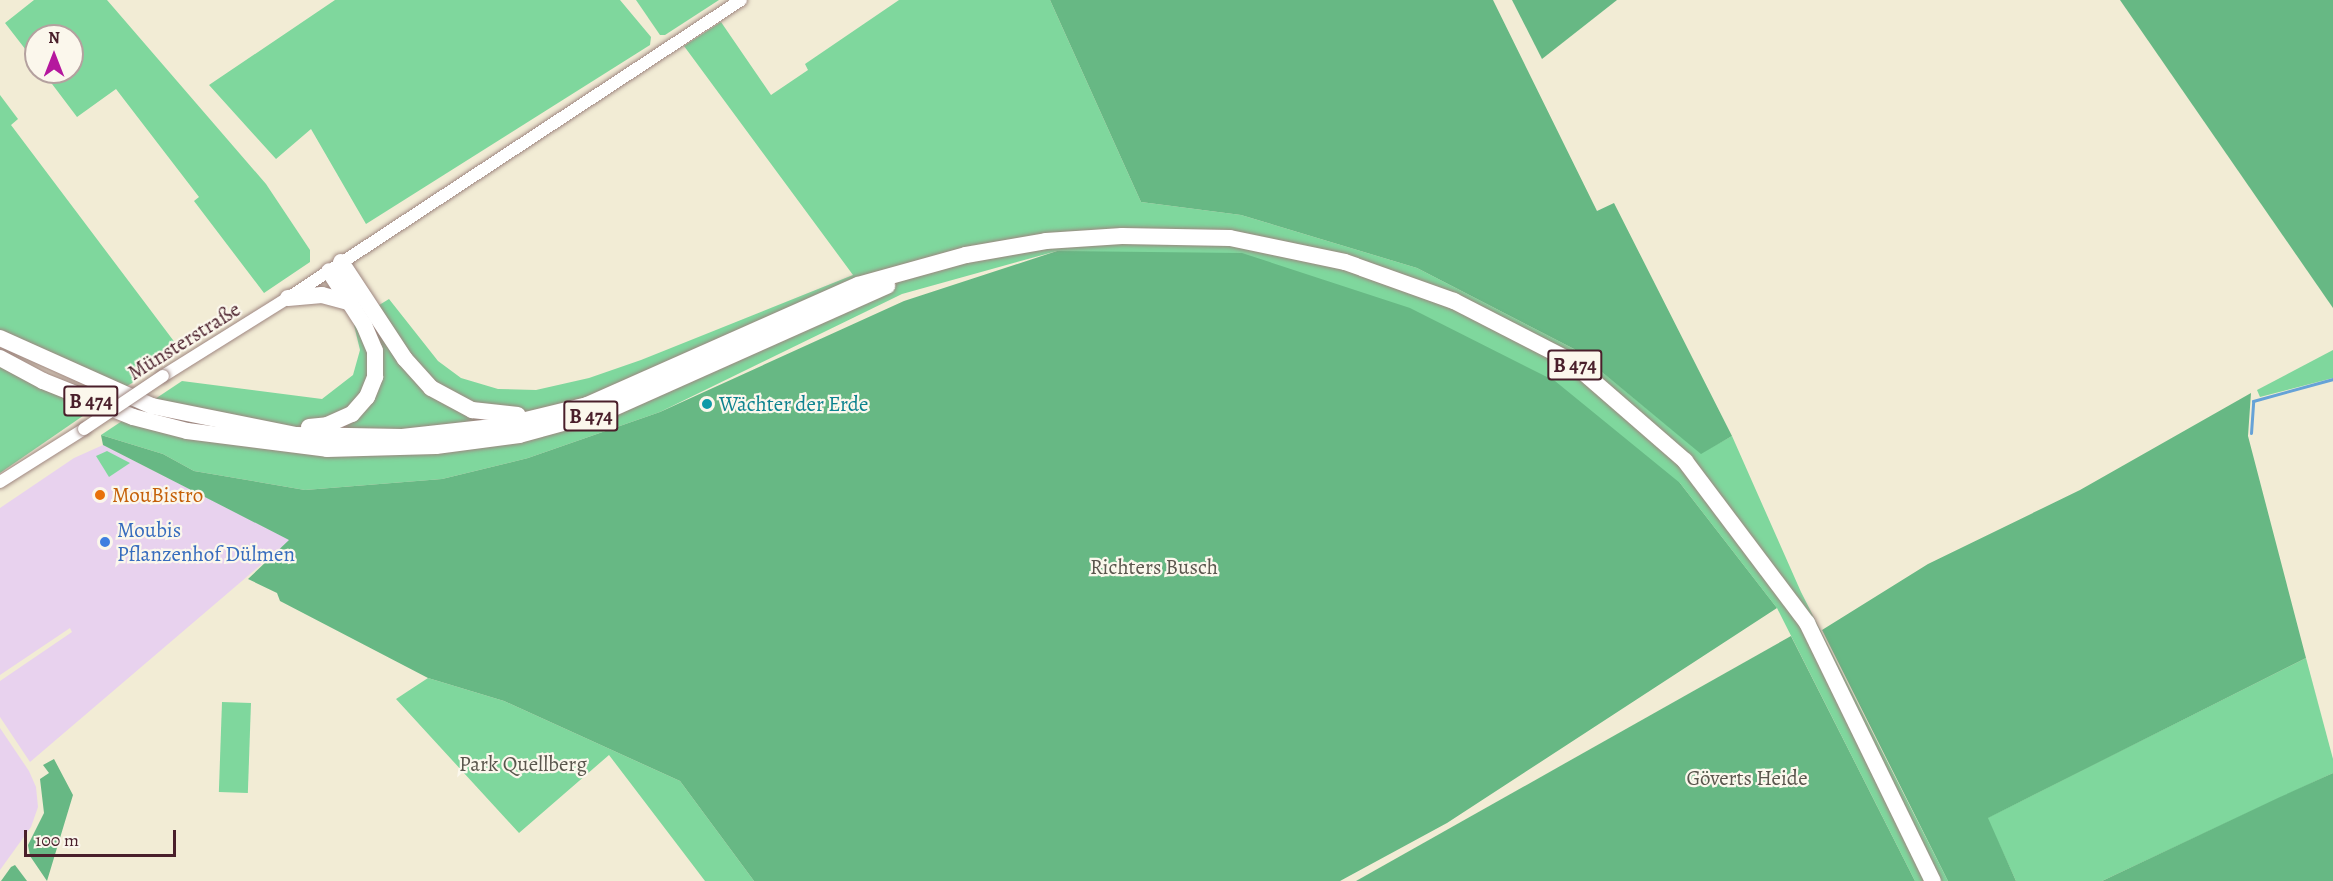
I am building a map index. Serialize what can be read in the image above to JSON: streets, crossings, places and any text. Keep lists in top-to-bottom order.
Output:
{
  "streets": {
    "highway": ["B 474"],
    "main road": ["Münsterstraße"]
  },
  "parks": ["Richters Busch", "Park Quellberg", "Göverts Heide"],
  "places": ["Wächter der Erde", "MouBistro", "Moubis Pflanzenhof Dülmen"],
  "scale_bar": "100 m",
  "north": "top"
}
